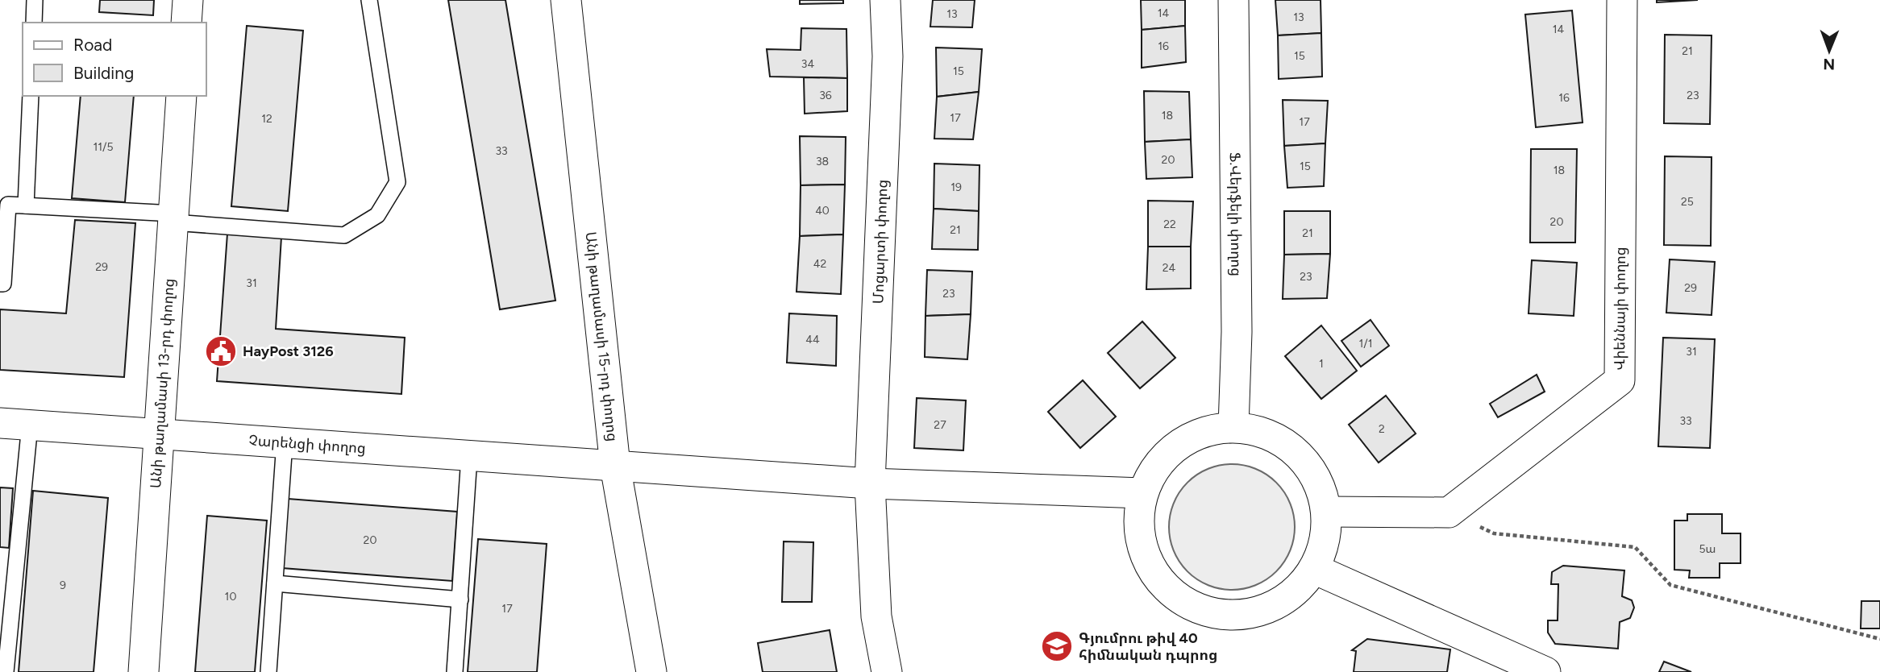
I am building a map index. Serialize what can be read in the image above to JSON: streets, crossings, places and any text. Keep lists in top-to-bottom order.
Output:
{
  "streets": {
    "street": [
      "Ֆ.Վերֆելի փողոց",
      "Մոցարտի փողոց",
      "Վիեննայի փողոց",
      "Անի թաղամասի 15-րդ փողոց",
      "Անի թաղամասի 13-րդ փողոց",
      "Չարենցի փողոց"
    ]
  },
  "crossings": [
    ["Ֆ.Վերֆելի փողոց", "Չարենցի փողոց"],
    ["Մոցարտի փողոց", "Չարենցի փողոց"],
    ["Անի թաղամասի 15-րդ փողոց", "Չարենցի փողոց"],
    ["Անի թաղամասի 13-րդ փողոց", "Չարենցի փողոց"]
  ],
  "places": {
    "public building": ["HayPost 3126"],
    "school or university": ["Գյումրու թիվ 40 հիմնական դպրոց"]
  },
  "house_numbers": [
    "14",
    "13",
    "13",
    "14",
    "16",
    "21",
    "15",
    "34",
    "15",
    "36",
    "23",
    "16",
    "18",
    "17",
    "12",
    "17",
    "11/5",
    "33",
    "20",
    "38",
    "15",
    "18",
    "19",
    "25",
    "40",
    "20",
    "22",
    "21",
    "21",
    "42",
    "29",
    "24",
    "23",
    "31",
    "29",
    "23",
    "44",
    "1/1",
    "31",
    "1",
    "33",
    "27",
    "2",
    "20",
    "5ա",
    "9",
    "10",
    "17"
  ],
  "legend": ["Road", "Building"],
  "north": "bottom"
}
